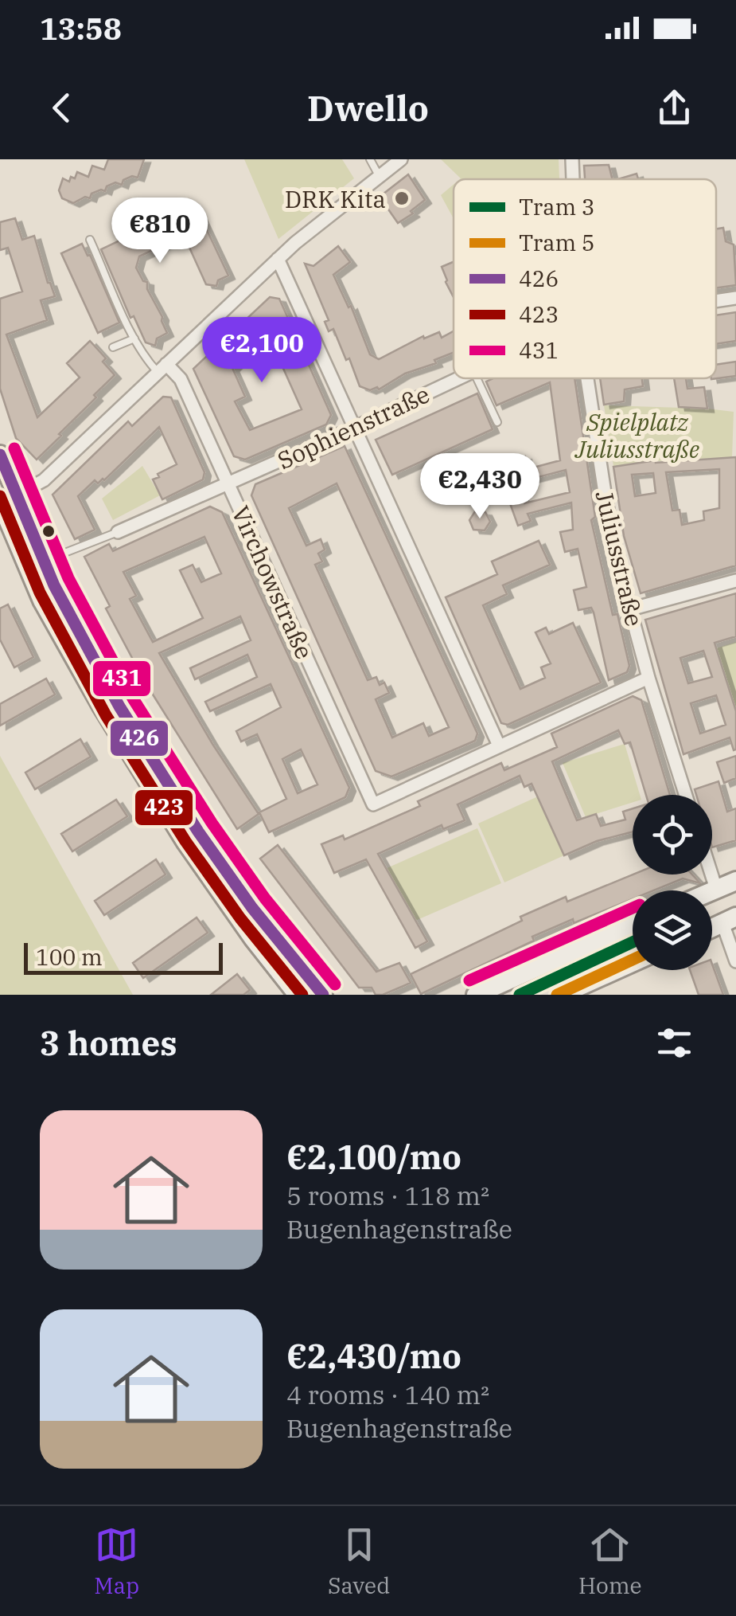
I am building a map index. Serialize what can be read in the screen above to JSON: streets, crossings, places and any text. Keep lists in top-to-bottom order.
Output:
{
  "streets": {
    "street": ["Sophienstraße", "Juliusstraße", "Virchowstraße"]
  },
  "crossings": [
    ["Sophienstraße", "Virchowstraße"]
  ],
  "parks": ["Spielplatz Juliusstraße"],
  "places": ["DRK Kita"],
  "lines": [
    "transit line 431",
    "transit line 426",
    "transit line 423",
    "tram line 3",
    "tram line 5"
  ],
  "legend": [
    "Tram 3",
    "Tram 5",
    "426",
    "423",
    "431"
  ],
  "scale_bar": "100 m",
  "page": {
    "status": "13:58",
    "header": "Dwello",
    "price": ["€810", "€2,100", "€2,430"],
    "scale": "100 m",
    "heading": "3 homes",
    "list": [
      {
        "name": "€2,100/mo",
        "note": "5 rooms · 118 m² · Bugenhagenstraße"
      },
      {
        "name": "€2,430/mo",
        "note": "4 rooms · 140 m² · Bugenhagenstraße"
      }
    ],
    "tabs": ["Map", "Saved", "Home"]
  }
}
